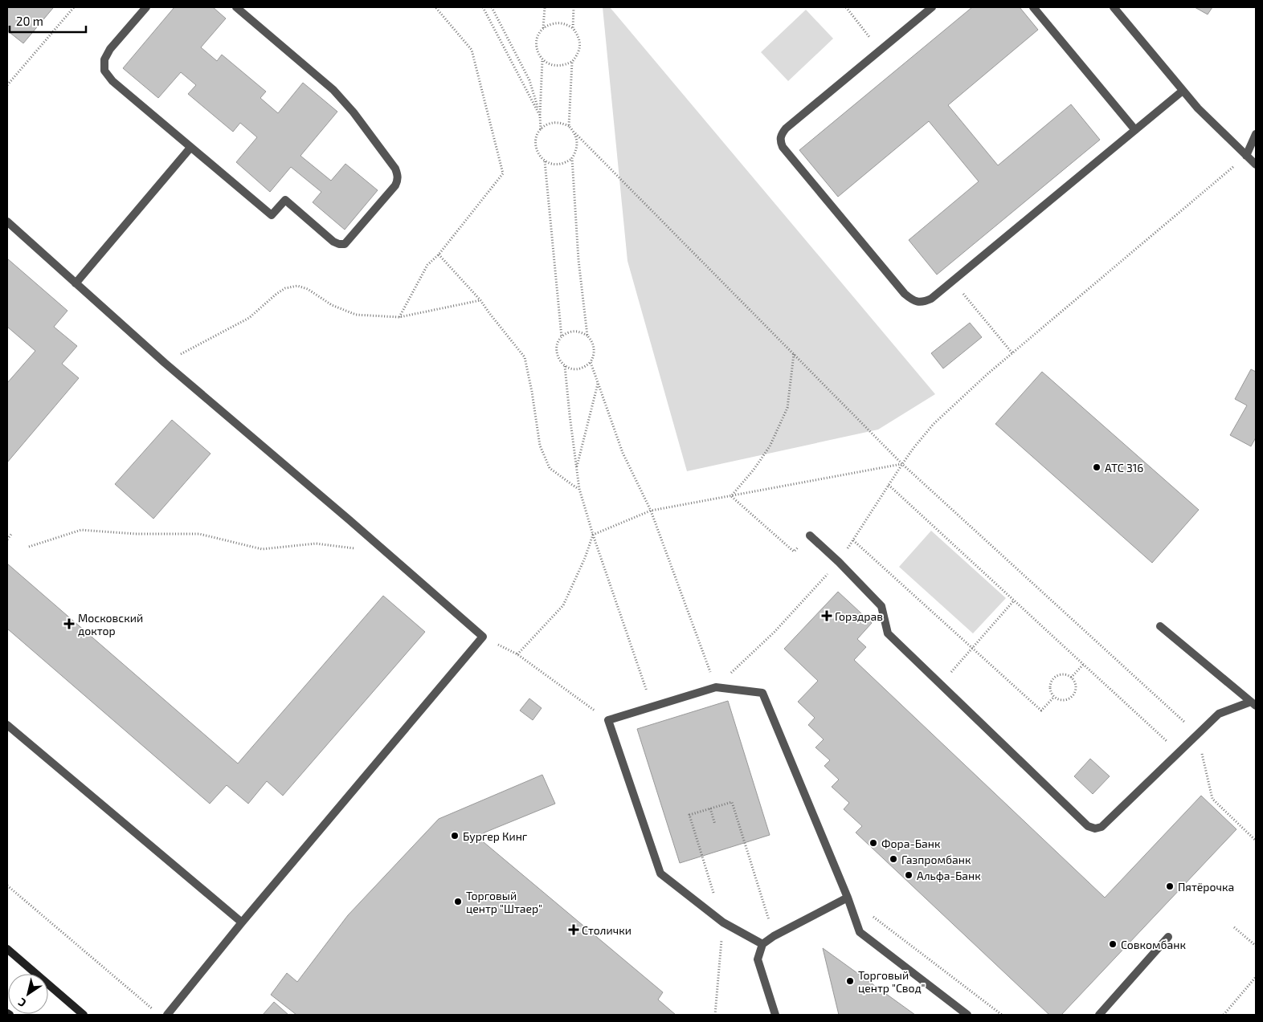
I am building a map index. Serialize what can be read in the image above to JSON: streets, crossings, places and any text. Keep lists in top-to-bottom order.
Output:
{
  "places": {
    "other": [
      "АТС 316",
      "Бургер Кинг",
      "Фора-Банк",
      "Газпромбанк",
      "Альфа-Банк",
      "Пятёрочка",
      "Торговый центр \"Штаер\"",
      "Совкомбанк",
      "Торговый центр \"Свод\""
    ],
    "health": ["Горздрав", "Московский доктор", "Столички"]
  },
  "scale_bar": "20 m",
  "north": "bottom left"
}
